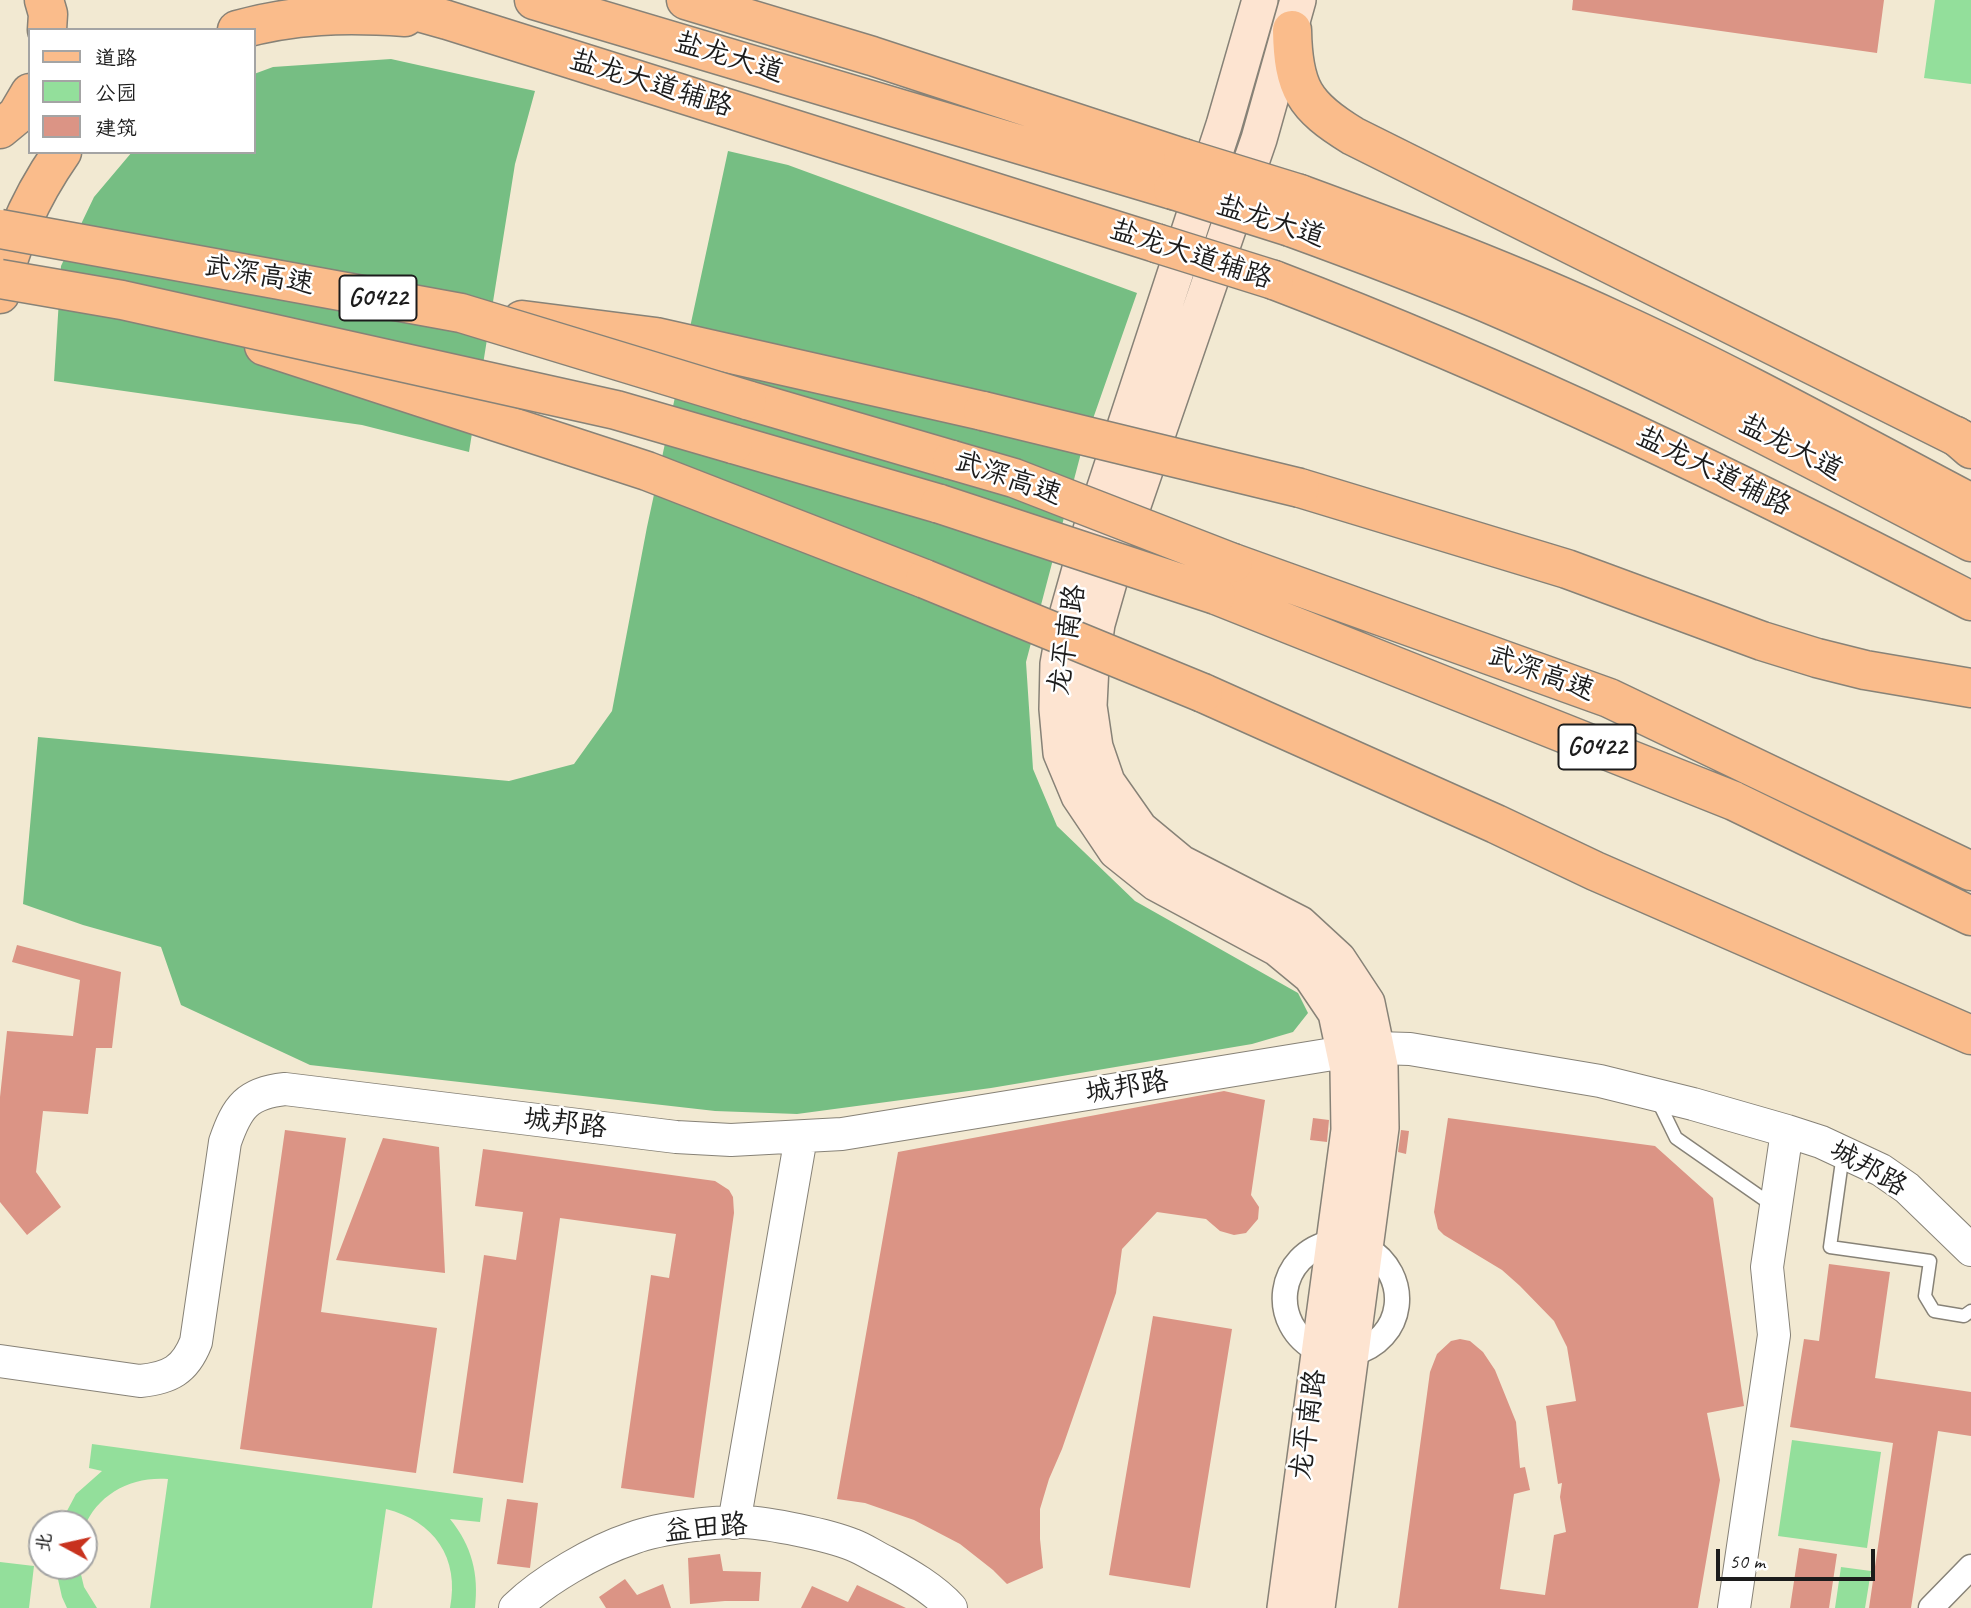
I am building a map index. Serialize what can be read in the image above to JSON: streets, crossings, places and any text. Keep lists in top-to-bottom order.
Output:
{
  "streets": {
    "main road": [
      "盐龙大道",
      "盐龙大道辅路",
      "武深高速",
      "G0422",
      "龙平南路"
    ],
    "street": ["城邦路", "益田路"]
  },
  "crossings": [
    ["龙平南路", "城邦路"]
  ],
  "legend": ["道路", "公园", "建筑"],
  "scale_bar": "50 m",
  "north": "left"
}
